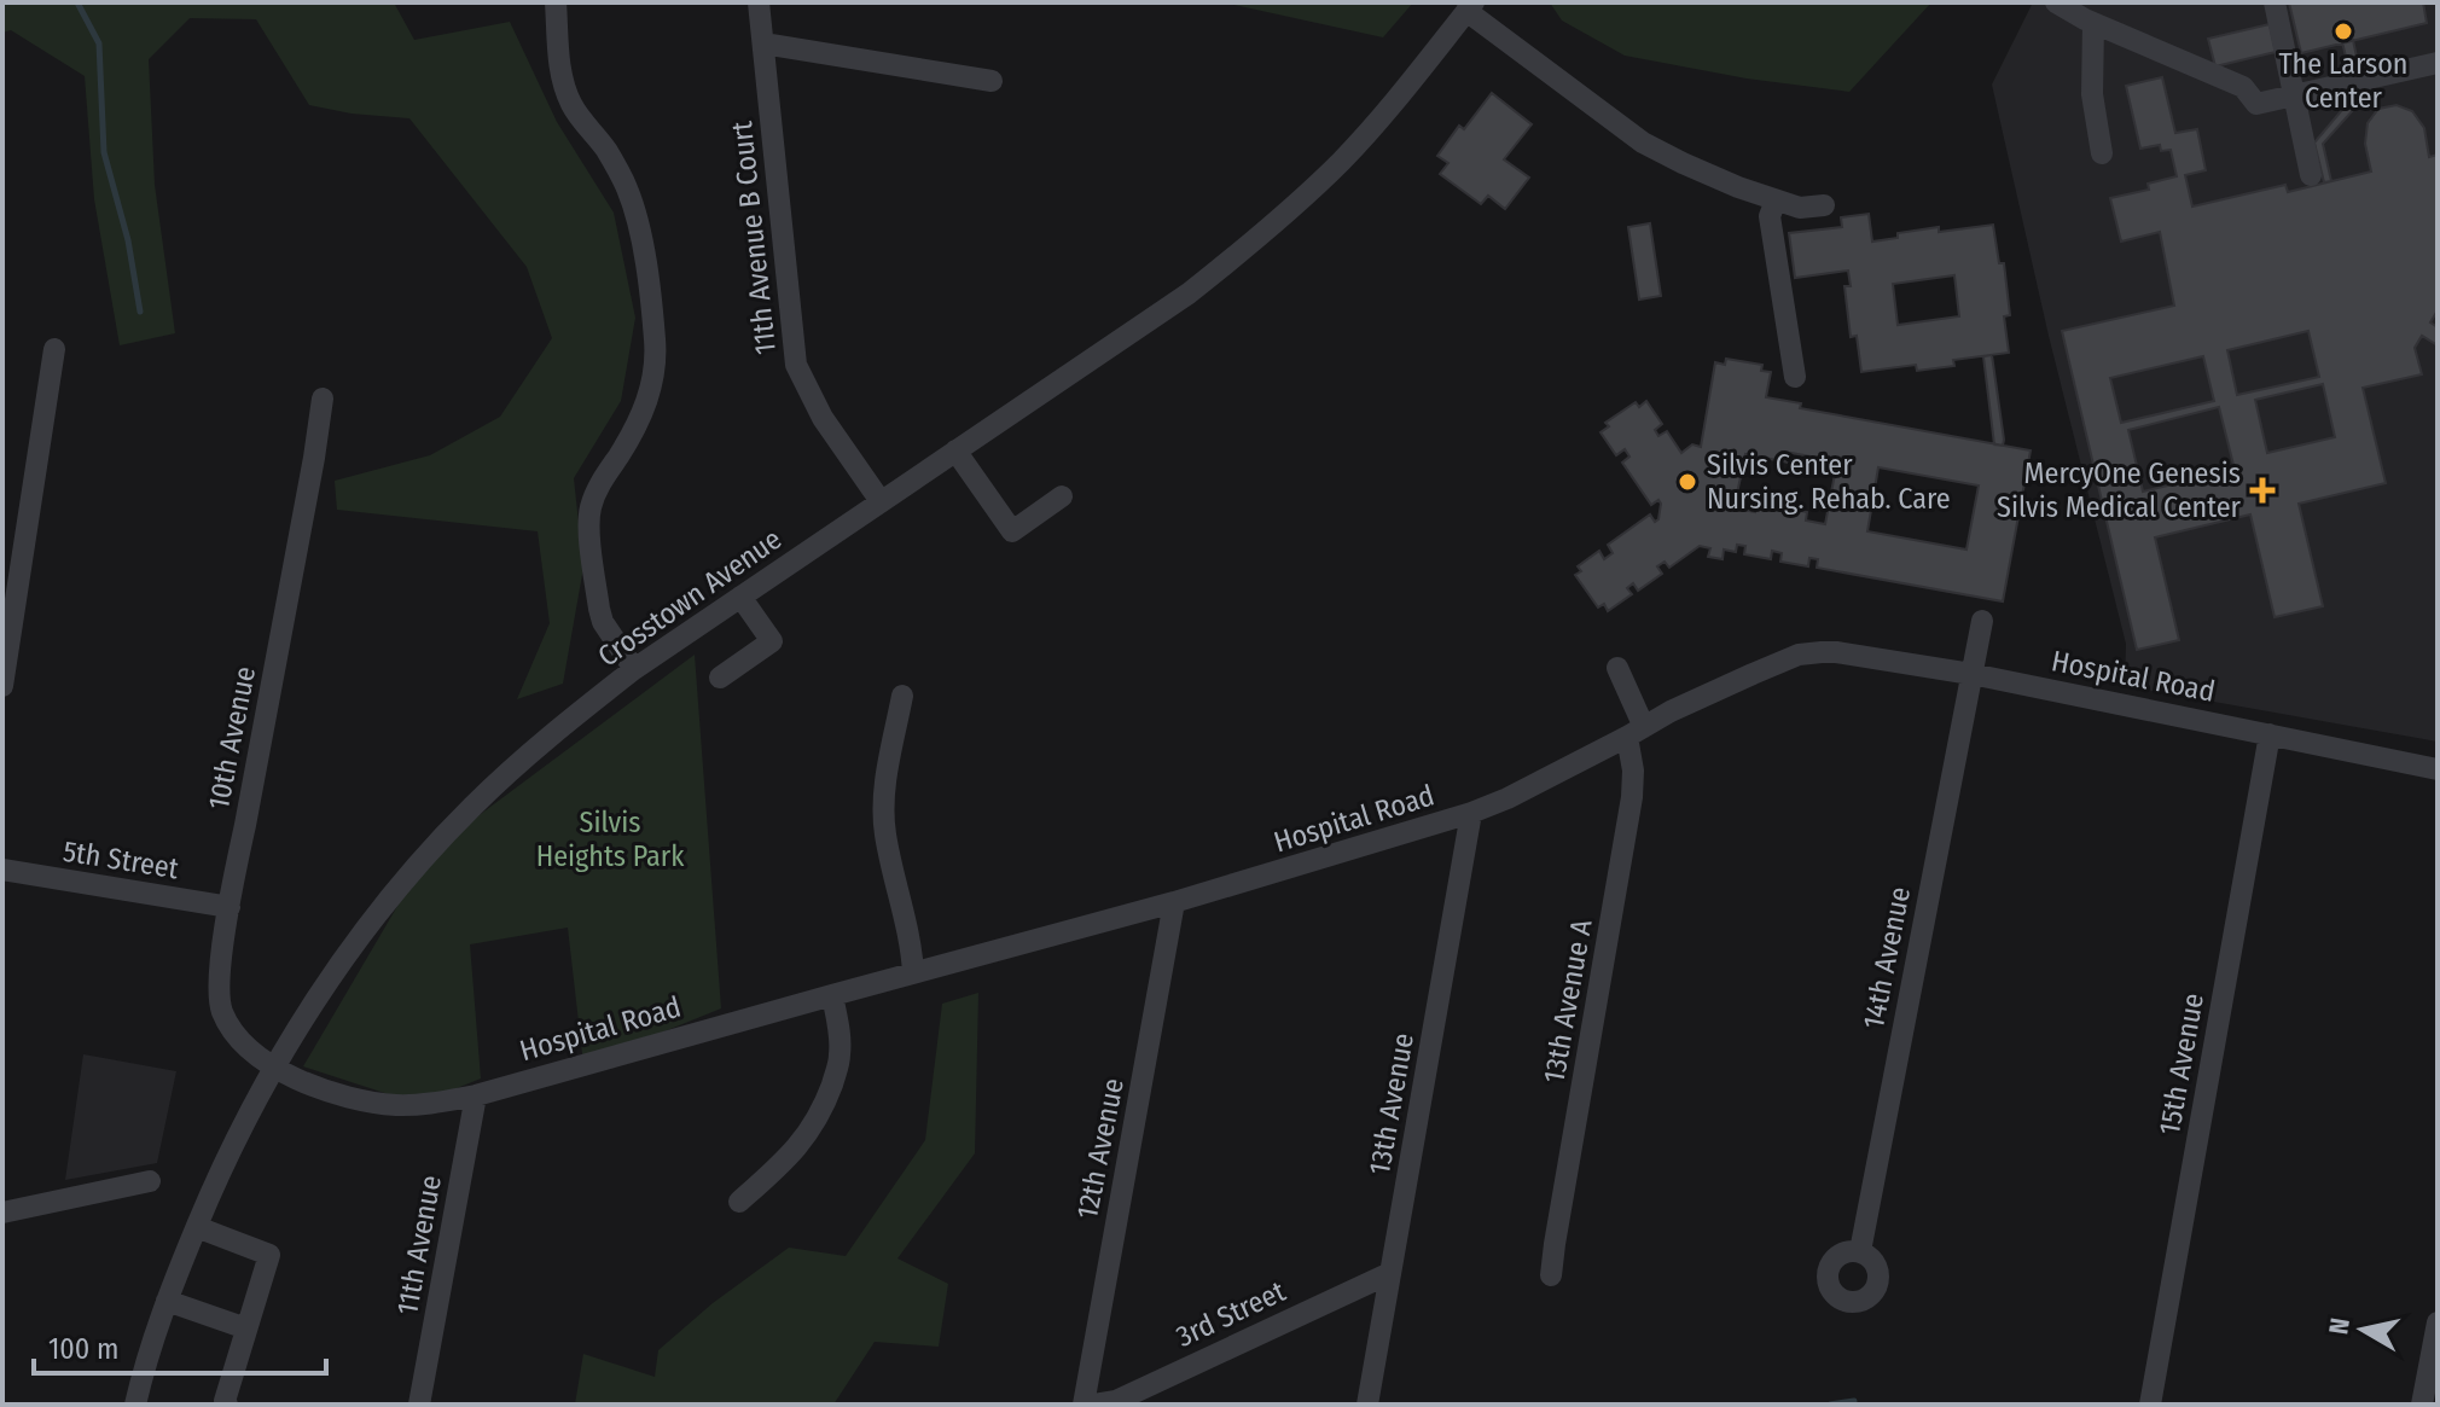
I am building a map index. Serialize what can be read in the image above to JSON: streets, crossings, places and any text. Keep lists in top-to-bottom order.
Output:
{
  "streets": {
    "street": [
      "11th Avenue B Court",
      "Crosstown Avenue",
      "Hospital Road",
      "10th Avenue",
      "5th Street",
      "14th Avenue",
      "13th Avenue A",
      "15th Avenue",
      "13th Avenue",
      "12th Avenue",
      "11th Avenue",
      "3rd Street"
    ]
  },
  "crossings": [
    ["11th Avenue B Court", "Crosstown Avenue"],
    ["Crosstown Avenue", "Hospital Road"],
    ["Crosstown Avenue", "10th Avenue"],
    ["Hospital Road", "10th Avenue"],
    ["Hospital Road", "14th Avenue"],
    ["Hospital Road", "13th Avenue A"],
    ["Hospital Road", "15th Avenue"],
    ["Hospital Road", "13th Avenue"],
    ["Hospital Road", "12th Avenue"],
    ["Hospital Road", "11th Avenue"],
    ["10th Avenue", "5th Street"],
    ["13th Avenue", "3rd Street"]
  ],
  "parks": ["Silvis Heights Park"],
  "places": {
    "other": ["The Larson Center", "Silvis Center Nursing. Rehab. Care"],
    "health": ["MercyOne Genesis Silvis Medical Center"]
  },
  "scale_bar": "100 m",
  "north": "left"
}
